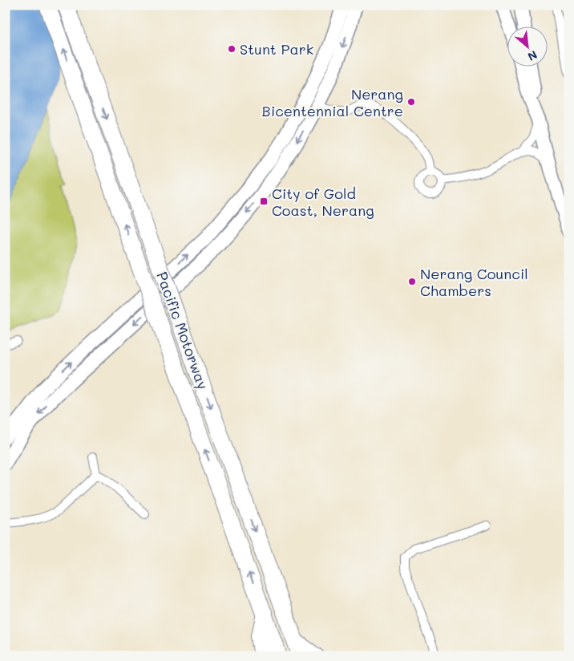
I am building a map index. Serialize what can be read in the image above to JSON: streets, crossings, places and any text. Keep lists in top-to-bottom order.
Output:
{
  "streets": {
    "highway": ["Pacific Motorway"]
  },
  "places": {
    "other": ["Stunt Park", "Nerang Bicentennial Centre", "Nerang Council Chambers"],
    "transit": ["City of Gold Coast, Nerang"]
  },
  "north": "bottom right"
}
